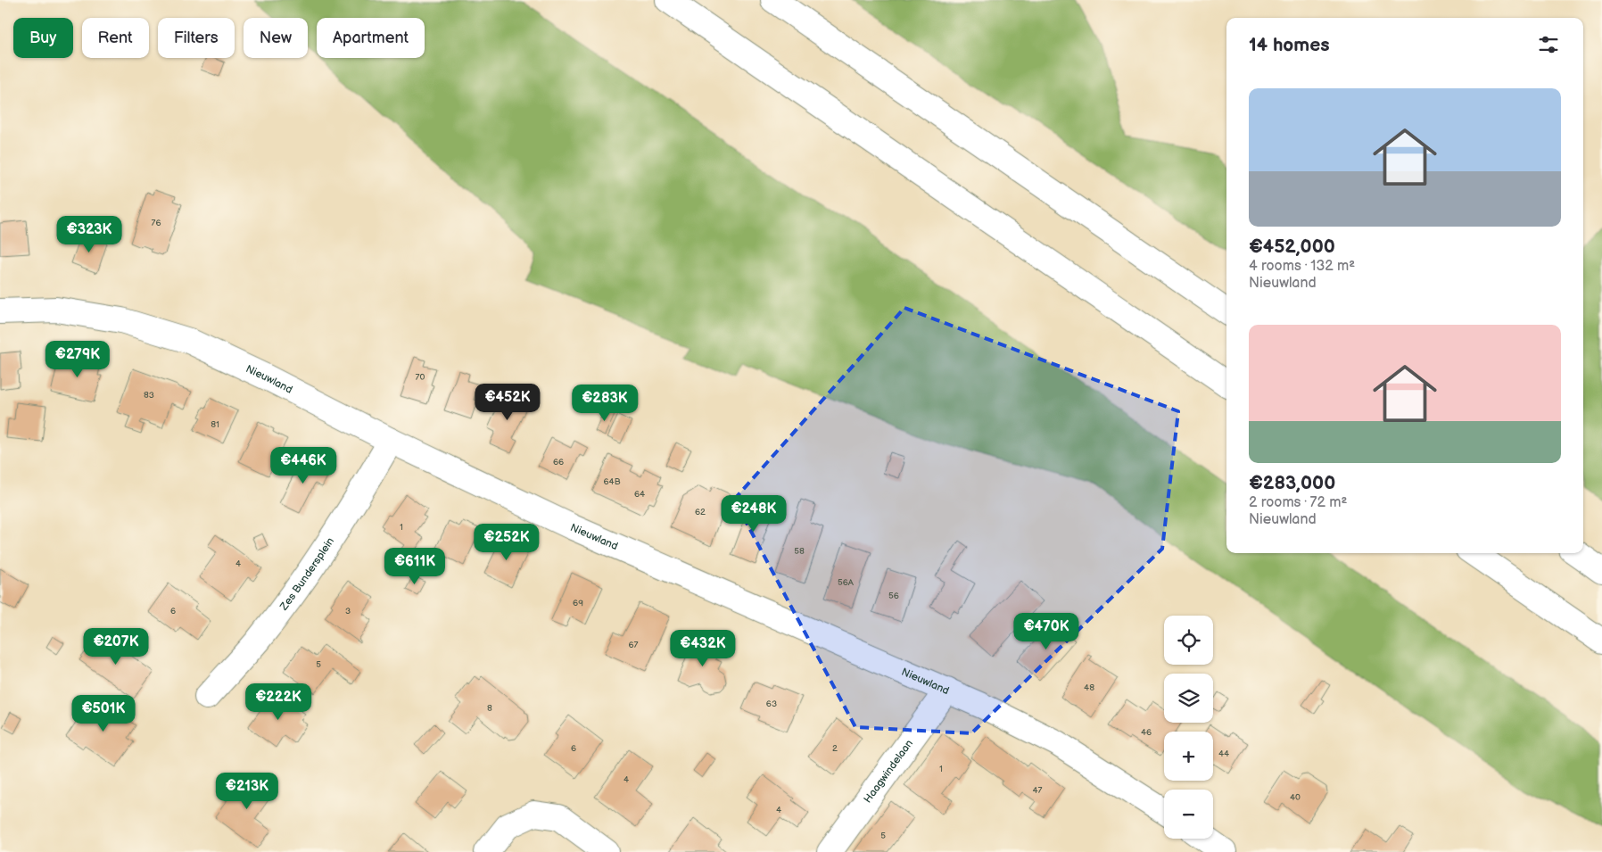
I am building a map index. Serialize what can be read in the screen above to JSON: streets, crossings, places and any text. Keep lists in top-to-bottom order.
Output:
{
  "streets": {
    "main road": ["Nieuwland", "Zes Bundersplein", "Haagwindelaan"]
  },
  "crossings": [
    ["Nieuwland", "Zes Bundersplein"],
    ["Nieuwland", "Haagwindelaan"]
  ],
  "house_numbers": [
    "76",
    "70",
    "83",
    "81",
    "66",
    "64B",
    "64",
    "62",
    "1",
    "58",
    "4",
    "56A",
    "56",
    "69",
    "6",
    "3",
    "67",
    "5",
    "48",
    "63",
    "8",
    "46",
    "6",
    "2",
    "44",
    "1",
    "4",
    "47",
    "40",
    "4",
    "5"
  ],
  "page": {
    "chip": [
      "Buy",
      "Rent",
      "Filters",
      "New",
      "Apartment"
    ],
    "heading": "14 homes",
    "list": [
      {
        "name": "€452,000",
        "note": "4 rooms · 132 m² · Nieuwland"
      },
      {
        "name": "€283,000",
        "note": "2 rooms · 72 m² · Nieuwland"
      }
    ],
    "price": [
      "€323K",
      "€279K",
      "€452K",
      "€283K",
      "€446K",
      "€248K",
      "€252K",
      "€611K",
      "€470K",
      "€207K",
      "€432K",
      "€222K",
      "€501K",
      "€213K"
    ],
    "map_buttons": ["+", "−"]
  }
}
